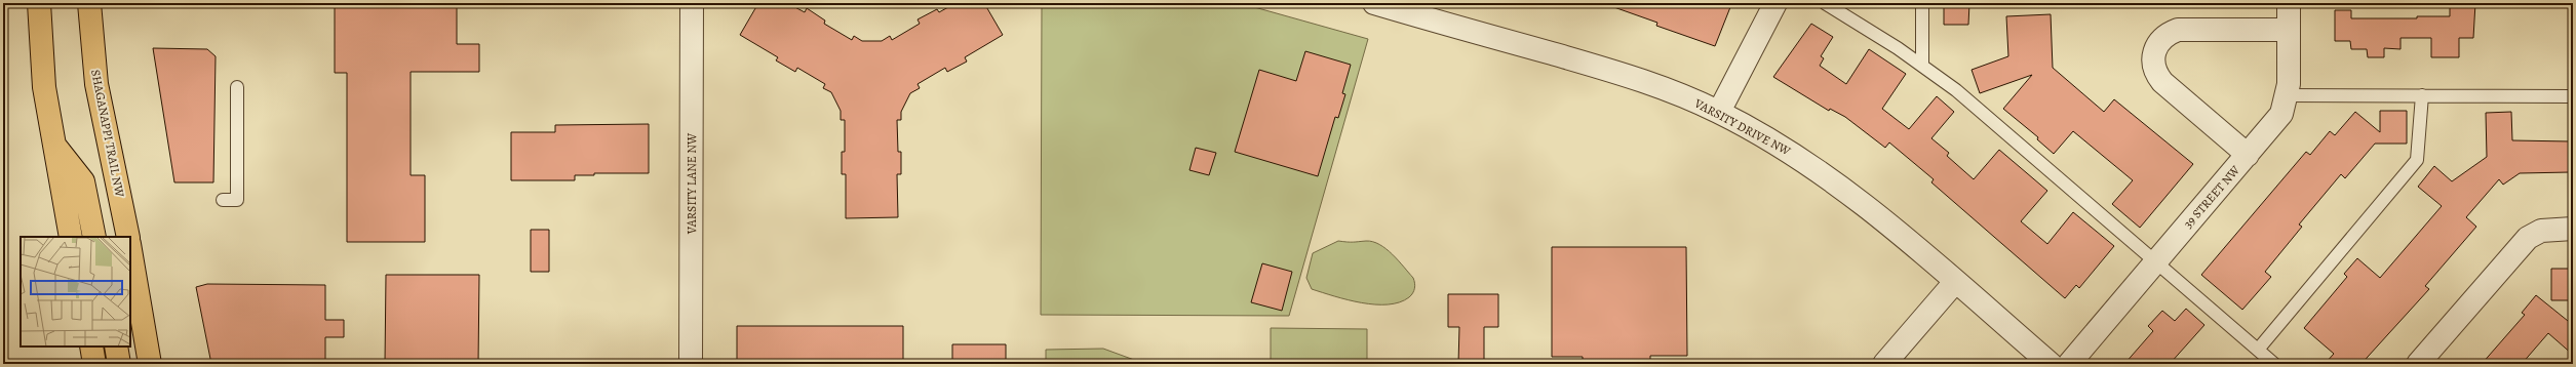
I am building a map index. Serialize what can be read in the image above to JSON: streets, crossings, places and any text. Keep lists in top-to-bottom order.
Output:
{
  "streets": {
    "main road": ["SHAGANAPPI TRAIL NW"],
    "street": ["VARSITY DRIVE NW", "VARSITY LANE NW", "39 STREET NW"]
  }
}
